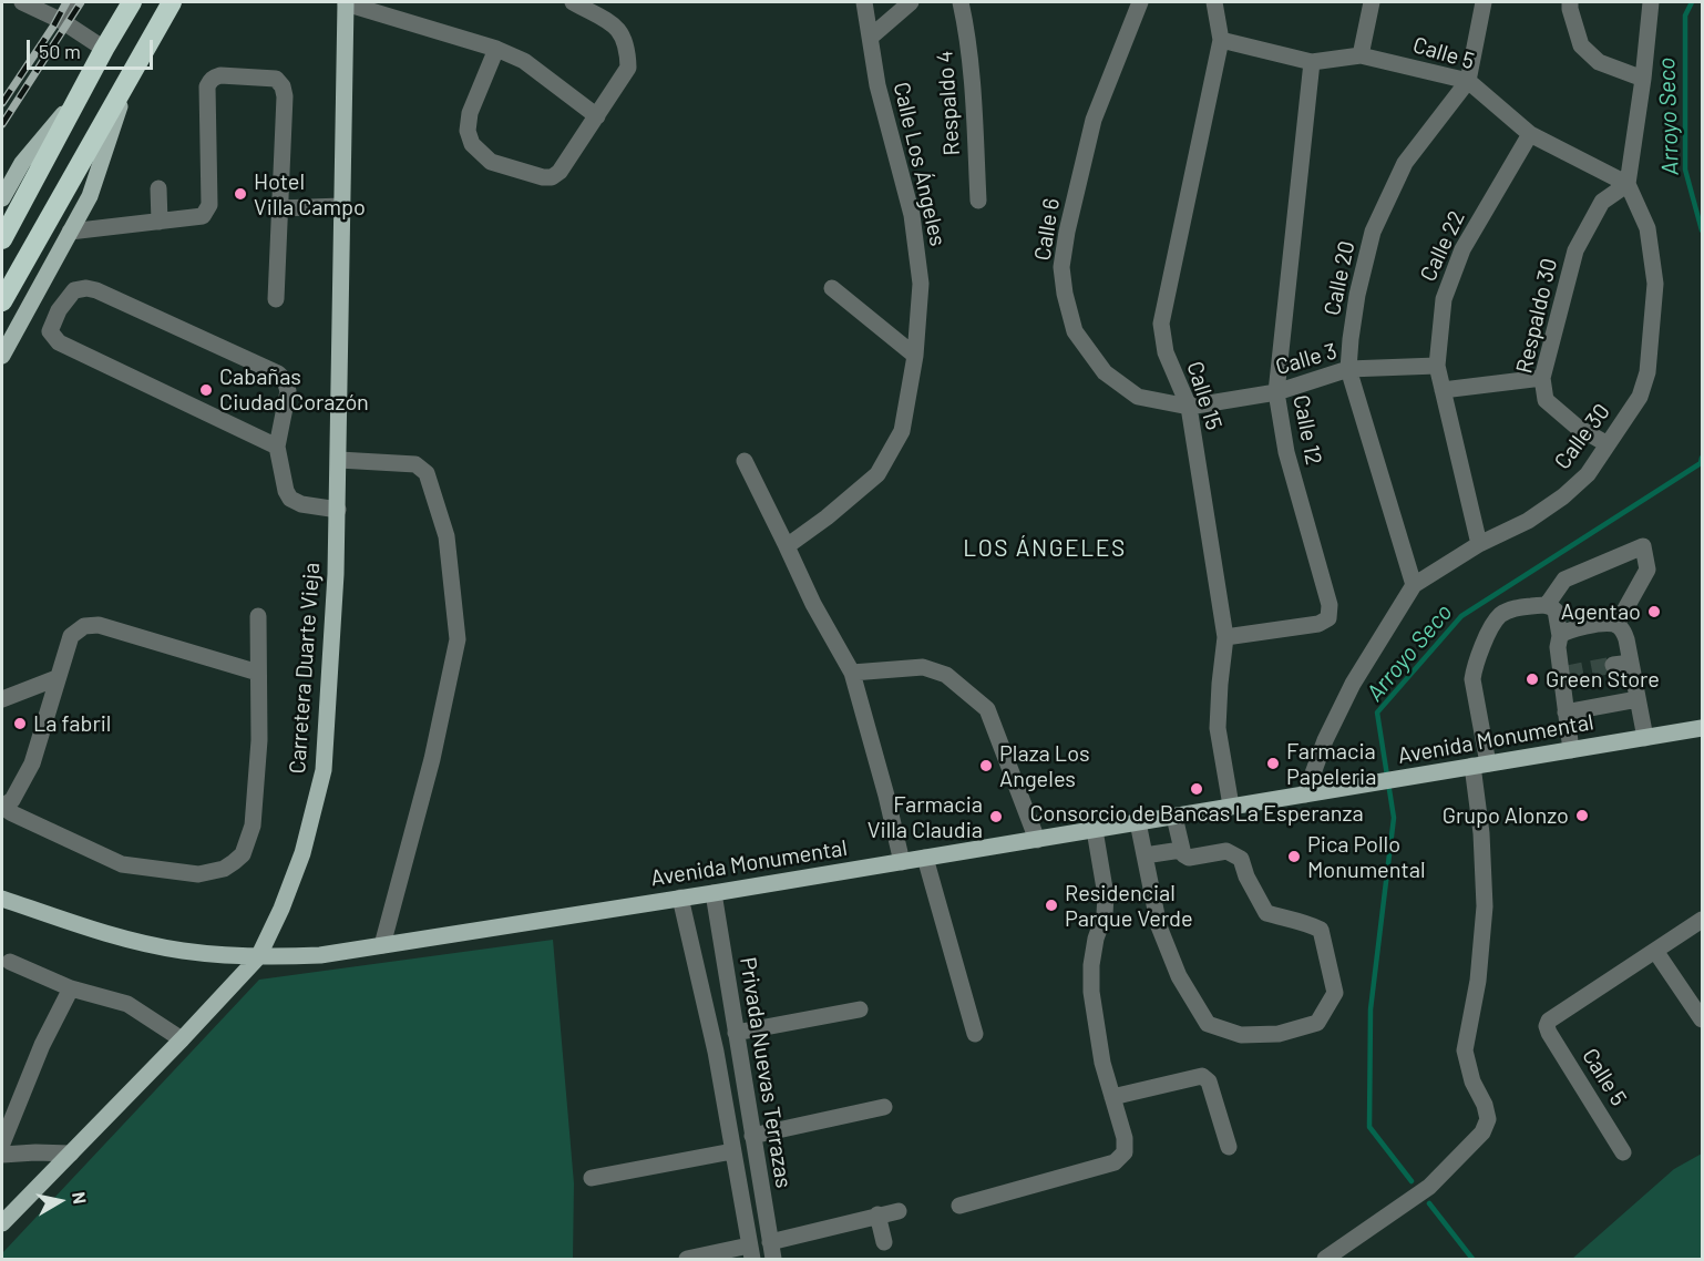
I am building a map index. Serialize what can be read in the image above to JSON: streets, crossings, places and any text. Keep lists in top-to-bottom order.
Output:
{
  "streets": {
    "main road": ["Carretera Duarte Vieja", "Avenida Monumental"],
    "street": [
      "Calle 5",
      "Respaldo 4",
      "Calle Los Ángeles",
      "Calle 6",
      "Calle 22",
      "Calle 20",
      "Respaldo 30",
      "Calle 3",
      "Calle 15",
      "Calle 12",
      "Calle 30",
      "Privada Nuevas Terrazas"
    ]
  },
  "crossings": [
    ["Calle 5", "Calle 22"],
    ["Calle 5", "Calle 20"],
    ["Calle 5", "Respaldo 30"],
    ["Calle 5", "Calle 15"],
    ["Calle 5", "Calle 12"],
    ["Calle 5", "Calle 30"],
    ["Calle 6", "Calle 3"],
    ["Calle 6", "Calle 15"],
    ["Calle 22", "Calle 3"],
    ["Calle 22", "Calle 30"],
    ["Calle 20", "Calle 3"],
    ["Calle 20", "Calle 30"],
    ["Respaldo 30", "Calle 30"],
    ["Calle 3", "Calle 15"],
    ["Calle 3", "Calle 12"],
    ["Calle 15", "Calle 12"],
    ["Calle 15", "Avenida Monumental"],
    ["Calle 30", "Avenida Monumental"],
    ["Carretera Duarte Vieja", "Avenida Monumental"],
    ["Avenida Monumental", "Privada Nuevas Terrazas"]
  ],
  "districts": ["LOS ÁNGELES"],
  "water": ["Arroyo Seco"],
  "places": [
    "Hotel Villa Campo",
    "Cabañas Ciudad Corazón",
    "Agentao",
    "Green Store",
    "La fabril",
    "Farmacia Papeleria",
    "Plaza Los Angeles",
    "Consorcio de Bancas La Esperanza",
    "Grupo Alonzo",
    "Farmacia Villa Claudia",
    "Pica Pollo Monumental",
    "Residencial Parque Verde"
  ],
  "scale_bar": "50 m",
  "north": "right"
}
